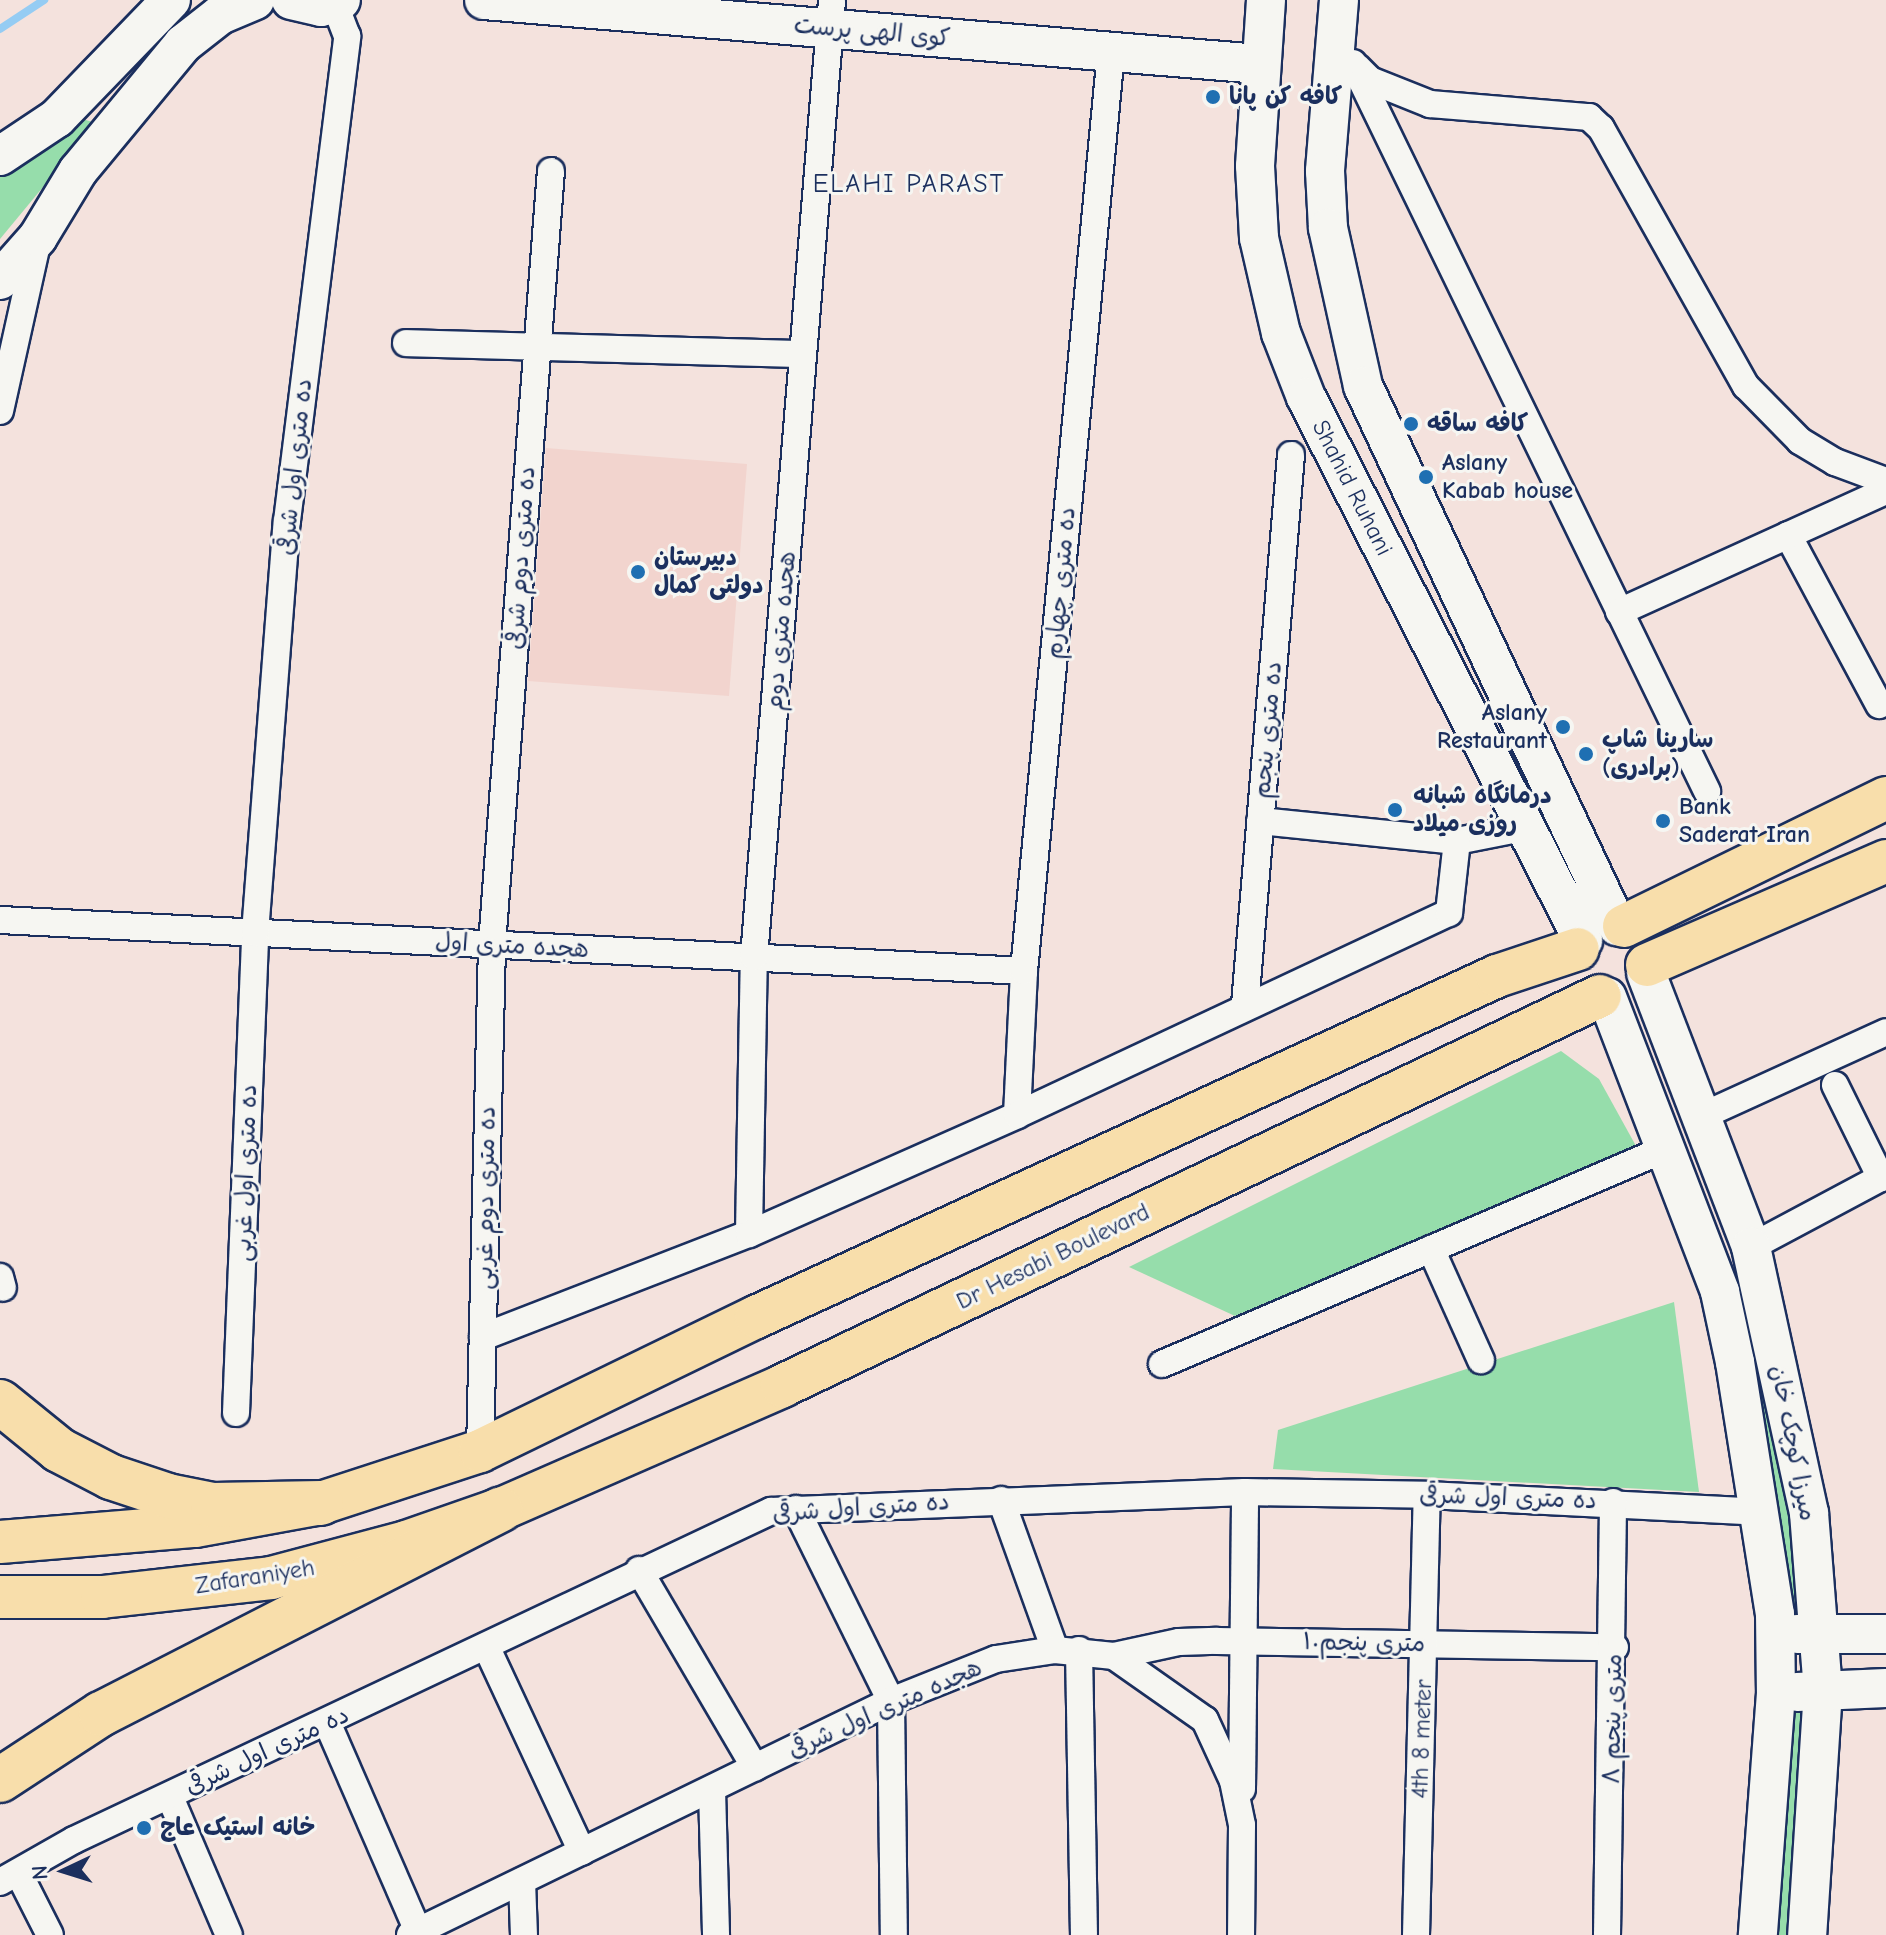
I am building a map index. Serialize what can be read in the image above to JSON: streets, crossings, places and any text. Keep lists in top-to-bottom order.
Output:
{
  "streets": {
    "main road": [
      "کوی الهی پرست",
      "Shahid Ruhani",
      "Dr Hesabi Boulevard",
      "میرزا کوچک خان",
      "Zafaraniyeh"
    ],
    "street": [
      "ده متری اول شرقی",
      "ده متری دوم شرقی",
      "ده متری چهارم",
      "هجده متری دوم",
      "ده متری پنجم",
      "هجده متری اول",
      "ده متری اول غربی",
      "ده متری دوم غربی",
      "۱۰متری پنجم",
      "هجده متری اول شرقی",
      "۸ متری پنجم",
      "4th 8 meter"
    ]
  },
  "crossings": [
    ["کوی الهی پرست", "Shahid Ruhani"],
    ["کوی الهی پرست", "ده متری چهارم"],
    ["کوی الهی پرست", "هجده متری دوم"],
    ["ده متری اول شرقی", "هجده متری اول"],
    ["ده متری اول شرقی", "ده متری اول غربی"],
    ["ده متری اول شرقی", "میرزا کوچک خان"],
    ["ده متری اول شرقی", "۸ متری پنجم"],
    ["ده متری اول شرقی", "4th 8 meter"],
    ["Shahid Ruhani", "Dr Hesabi Boulevard"],
    ["Shahid Ruhani", "میرزا کوچک خان"],
    ["ده متری دوم شرقی", "هجده متری اول"],
    ["ده متری دوم شرقی", "ده متری دوم غربی"],
    ["ده متری چهارم", "هجده متری اول"],
    ["هجده متری دوم", "هجده متری اول"],
    ["هجده متری اول", "ده متری اول غربی"],
    ["هجده متری اول", "ده متری دوم غربی"],
    ["Dr Hesabi Boulevard", "میرزا کوچک خان"],
    ["Dr Hesabi Boulevard", "Zafaraniyeh"],
    ["۱۰متری پنجم", "هجده متری اول شرقی"],
    ["۱۰متری پنجم", "۸ متری پنجم"],
    ["۱۰متری پنجم", "4th 8 meter"]
  ],
  "districts": ["ELAHI PARAST"],
  "places": [
    "کافه کن پانا",
    "کافه ساقه",
    "Aslany Kabab house",
    "دبیرستان دولتی کمال",
    "Aslany Restaurant",
    "سارینا شاپ (برادری)",
    "درمانگاه شبانه روزی میلاد",
    "Bank Saderat Iran",
    "خانه استیک عاج"
  ],
  "north": "left"
}
